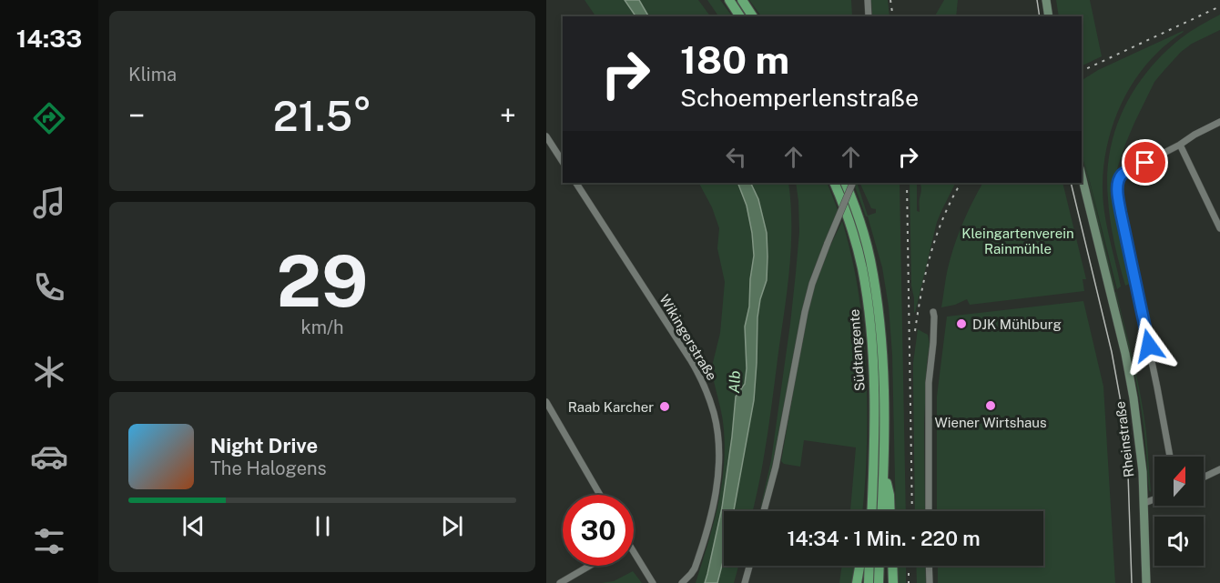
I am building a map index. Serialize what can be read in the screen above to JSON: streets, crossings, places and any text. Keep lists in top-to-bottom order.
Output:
{
  "streets": {
    "highway": ["Südtangente"],
    "main road": ["Rheinstraße"],
    "street": ["Wikingerstraße"]
  },
  "water": ["Alb"],
  "parks": ["Kleingartenverein Rainmühle"],
  "places": ["DJK Mühlburg", "Wiener Wirtshaus", "Raab Karcher"],
  "north": "top",
  "page": {
    "tabs": "14:33",
    "tile": [
      "Klima",
      ["29", "km/h"]
    ],
    "turn": ["180 m", "Schoemperlenstraße"],
    "heat": ["−", "21.5°", "+"],
    "song": ["Night Drive", "The Halogens"],
    "limit": "30",
    "trip": "14:34 · 1 Min. · 220 m"
  }
}
